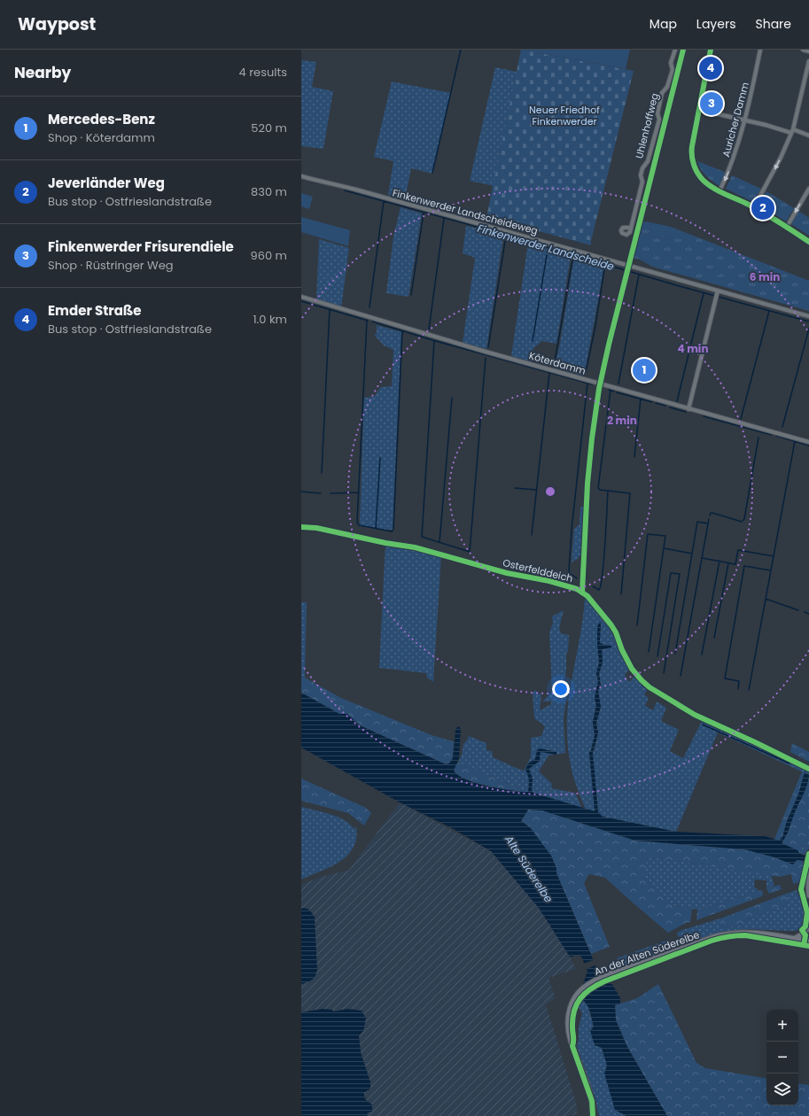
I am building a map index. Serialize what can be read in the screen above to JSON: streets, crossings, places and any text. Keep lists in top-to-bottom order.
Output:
{
  "streets": {
    "main road": ["An der Alten Süderelbe"],
    "street": [
      "Auricher Damm",
      "Uhlenhoffweg",
      "Finkenwerder Landscheideweg",
      "Köterdamm",
      "Osterfelddeich"
    ]
  },
  "one_way": ["Auricher Damm"],
  "water": ["Finkenwerder Landscheide", "Alte Süderelbe"],
  "parks": ["Neuer Friedhof Finkenwerder"],
  "page": {
    "header": "Waypost",
    "nav": ["Map", "Layers", "Share"],
    "heading": ["Nearby", "4 results"],
    "pins": [
      "4",
      "3",
      "2",
      "1"
    ],
    "list": [
      {
        "mark": "1",
        "name": "Mercedes-Benz",
        "note": "Shop · Köterdamm",
        "value": "520 m"
      },
      {
        "mark": "2",
        "name": "Jeverländer Weg",
        "note": "Bus stop · Ostfrieslandstraße",
        "value": "830 m"
      },
      {
        "mark": "3",
        "name": "Finkenwerder Frisurendiele",
        "note": "Shop · Rüstringer Weg",
        "value": "960 m"
      },
      {
        "mark": "4",
        "name": "Emder Straße",
        "note": "Bus stop · Ostfrieslandstraße",
        "value": "1.0 km"
      }
    ],
    "map_buttons": ["+", "−"]
  },
  "rings": ["6 min", "4 min", "2 min"]
}
